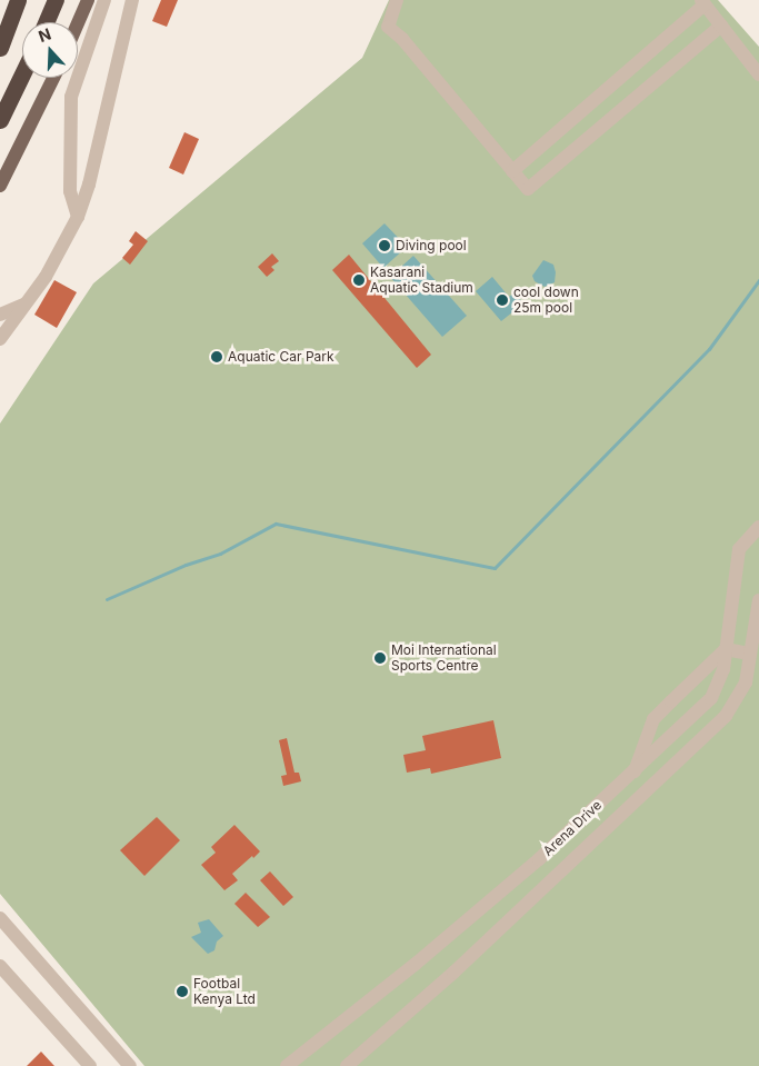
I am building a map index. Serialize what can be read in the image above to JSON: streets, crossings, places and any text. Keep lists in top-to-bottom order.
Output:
{
  "streets": {
    "street": ["Arena Drive"]
  },
  "places": [
    "Diving pool",
    "Kasarani Aquatic Stadium",
    "cool down 25m pool",
    "Aquatic Car Park",
    "Moi International Sports Centre",
    "Footbal Kenya Ltd"
  ],
  "north": "top"
}
